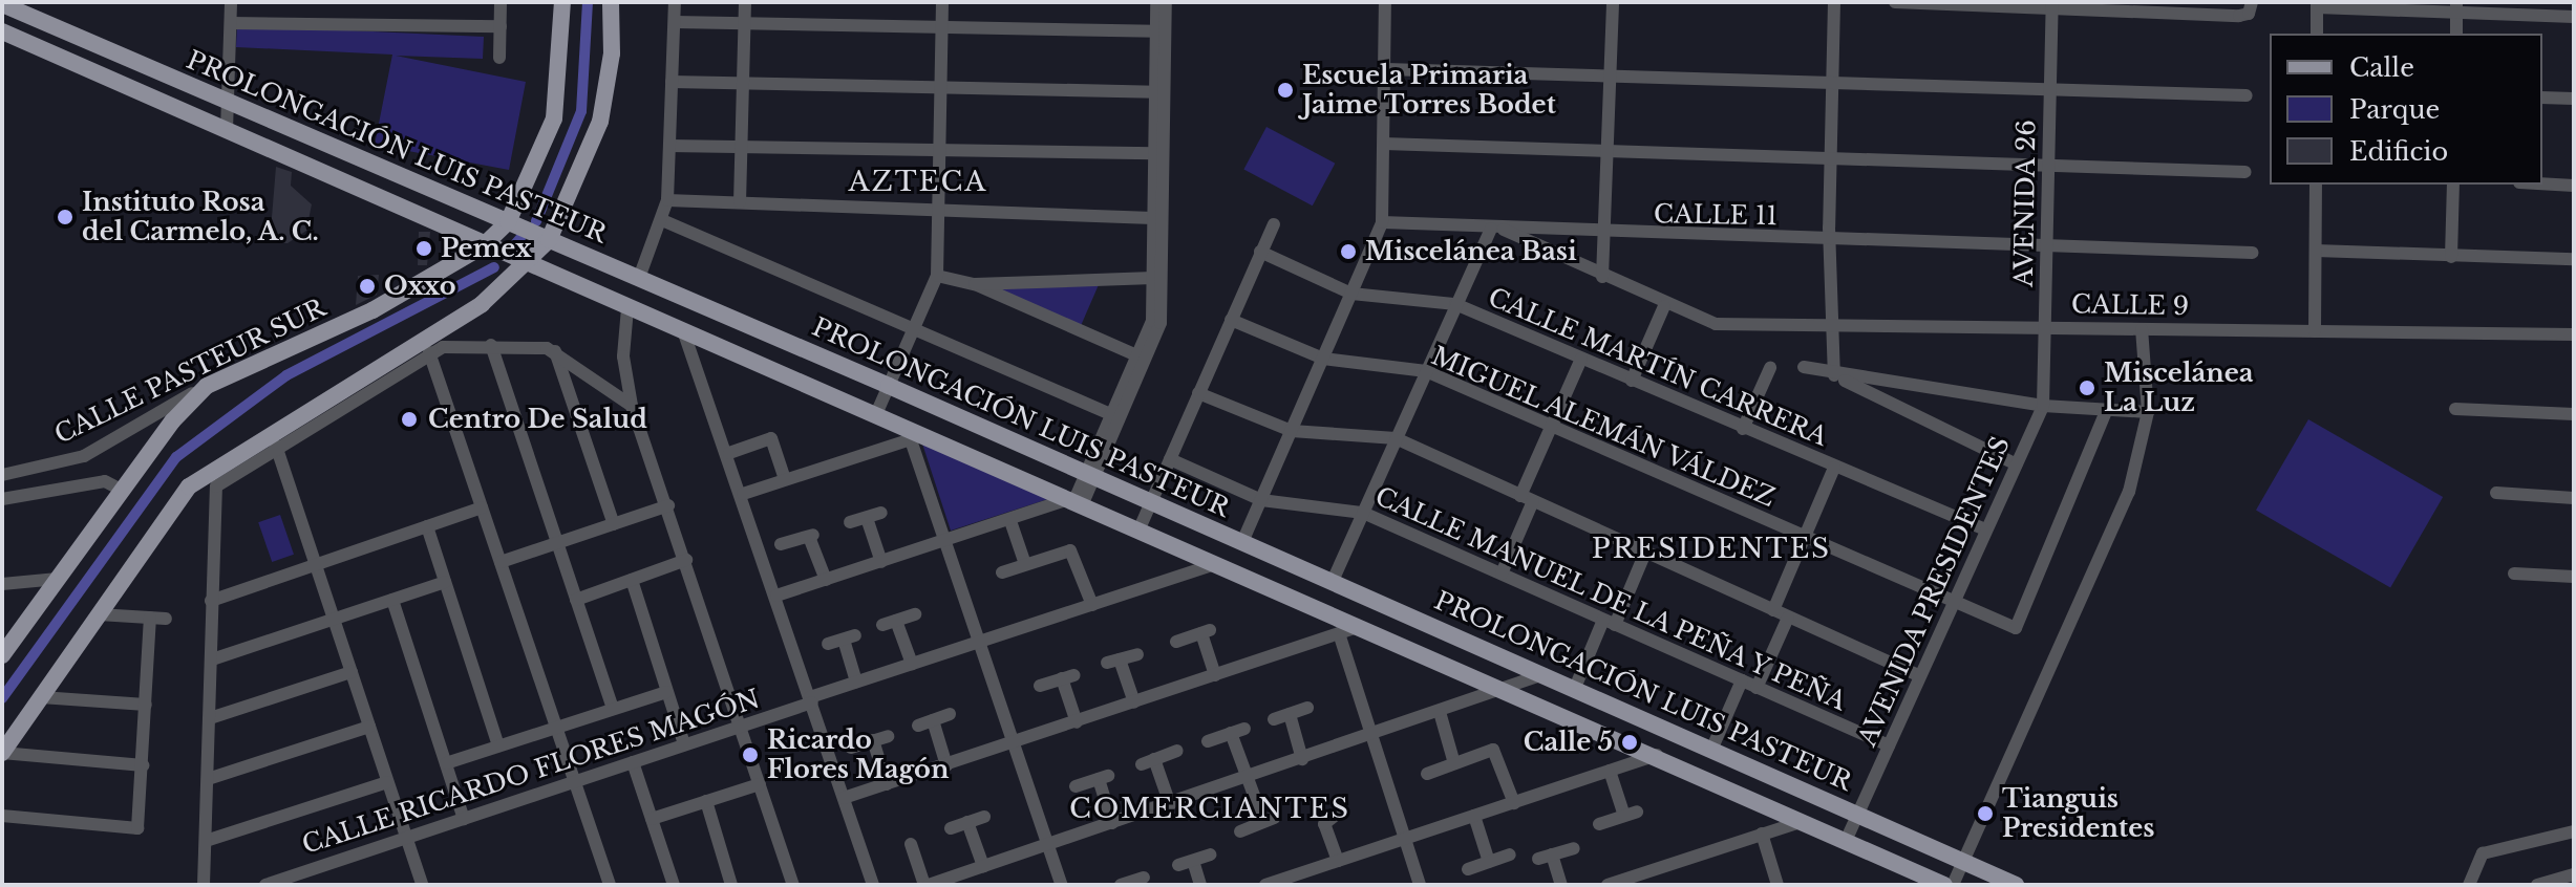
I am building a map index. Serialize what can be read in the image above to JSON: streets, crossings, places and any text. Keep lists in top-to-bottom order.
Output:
{
  "streets": {
    "main road": ["PROLONGACIÓN LUIS PASTEUR", "CALLE PASTEUR SUR"],
    "street": [
      "AVENIDA 26",
      "CALLE 11",
      "CALLE 9",
      "CALLE MARTÍN CARRERA",
      "MIGUEL ALEMÁN VÁLDEZ",
      "AVENIDA PRESIDENTES",
      "CALLE MANUEL DE LA PEÑA Y PEÑA",
      "CALLE RICARDO FLORES MAGÓN"
    ]
  },
  "crossings": [
    ["PROLONGACIÓN LUIS PASTEUR", "CALLE PASTEUR SUR"],
    ["PROLONGACIÓN LUIS PASTEUR", "AVENIDA PRESIDENTES"],
    ["AVENIDA 26", "CALLE 11"],
    ["AVENIDA 26", "CALLE 9"],
    ["AVENIDA 26", "AVENIDA PRESIDENTES"],
    ["CALLE 11", "CALLE 9"],
    ["CALLE MARTÍN CARRERA", "AVENIDA PRESIDENTES"],
    ["MIGUEL ALEMÁN VÁLDEZ", "AVENIDA PRESIDENTES"],
    ["AVENIDA PRESIDENTES", "CALLE MANUEL DE LA PEÑA Y PEÑA"]
  ],
  "districts": ["AZTECA", "PRESIDENTES", "COMERCIANTES"],
  "places": [
    "Escuela Primaria Jaime Torres Bodet",
    "Instituto Rosa del Carmelo, A. C.",
    "Pemex",
    "Miscelánea Basi",
    "Oxxo",
    "Miscelánea La Luz",
    "Centro De Salud",
    "Calle 5",
    "Ricardo Flores Magón",
    "Tianguis Presidentes"
  ],
  "legend": ["Calle", "Parque", "Edificio"]
}
